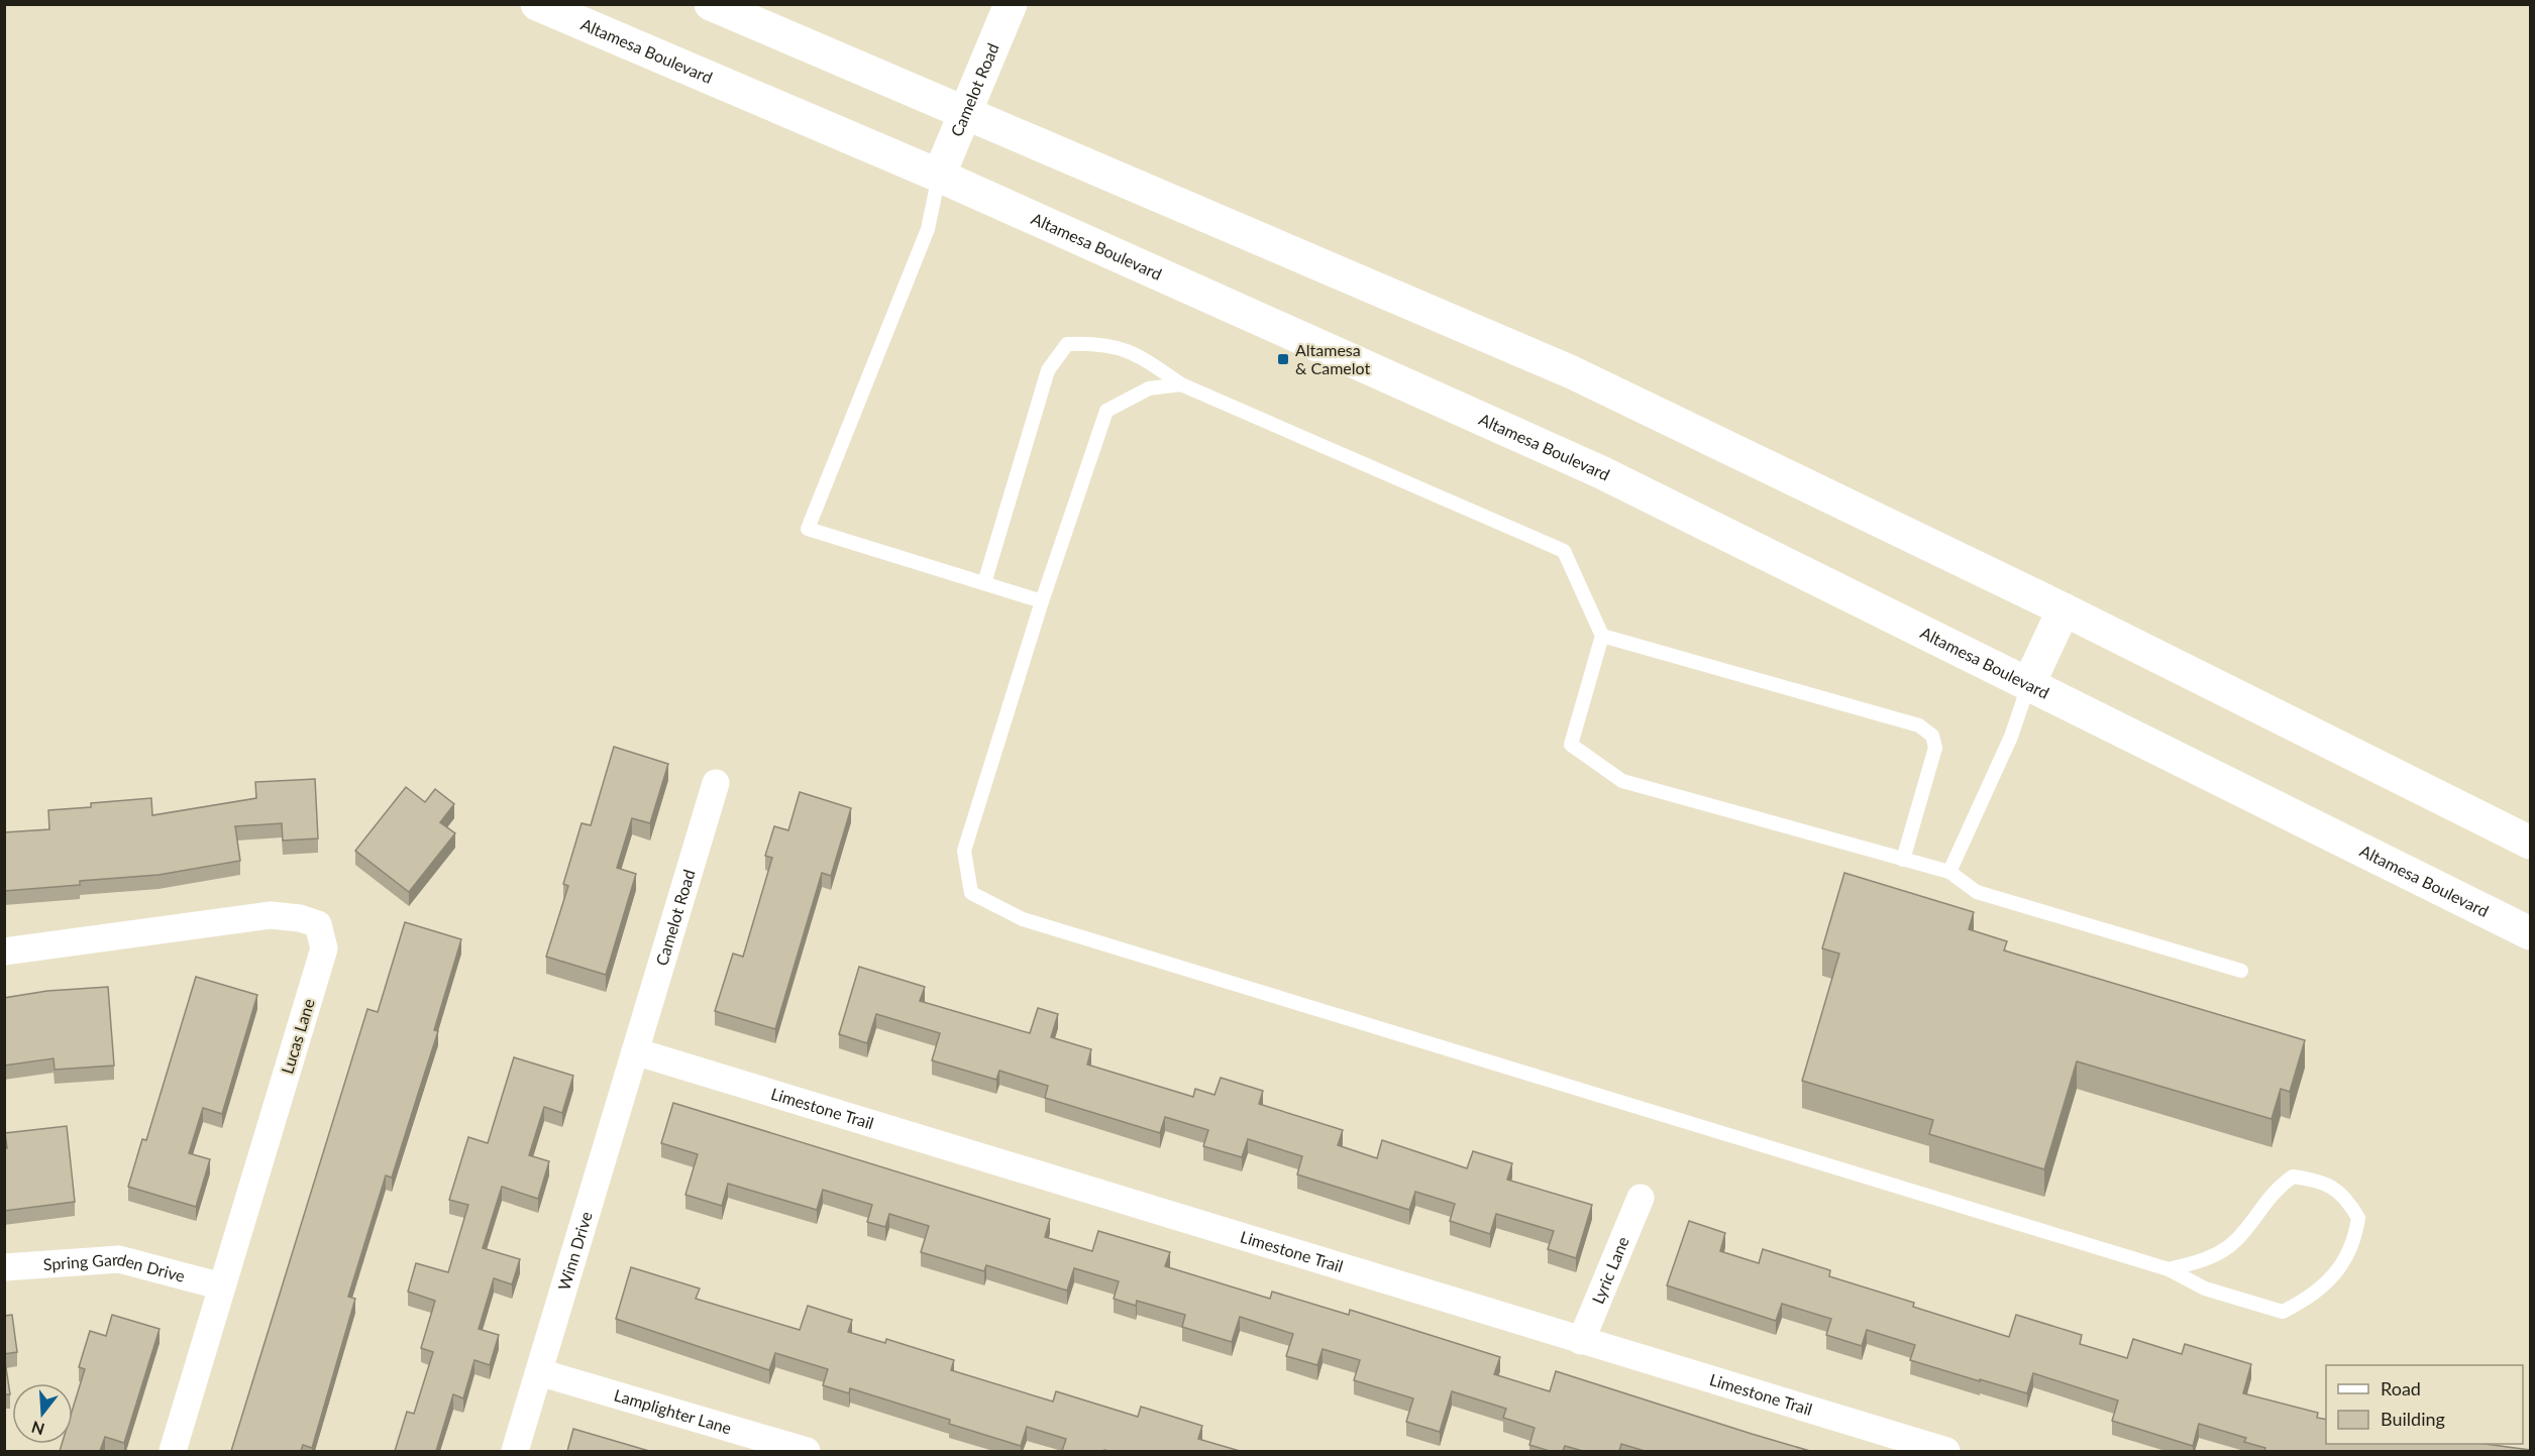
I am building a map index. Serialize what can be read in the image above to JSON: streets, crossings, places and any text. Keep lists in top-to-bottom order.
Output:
{
  "streets": {
    "main road": ["Altamesa Boulevard", "Camelot Road"],
    "street": [
      "Lucas Lane",
      "Limestone Trail",
      "Winn Drive",
      "Lyric Lane",
      "Spring Garden Drive",
      "Lamplighter Lane"
    ]
  },
  "crossings": [
    ["Altamesa Boulevard", "Camelot Road"],
    ["Camelot Road", "Limestone Trail"],
    ["Camelot Road", "Winn Drive"],
    ["Lucas Lane", "Spring Garden Drive"],
    ["Limestone Trail", "Winn Drive"],
    ["Limestone Trail", "Lyric Lane"],
    ["Winn Drive", "Lamplighter Lane"]
  ],
  "places": {
    "transit": ["Altamesa & Camelot"]
  },
  "legend": ["Road", "Building"],
  "north": "bottom"
}
